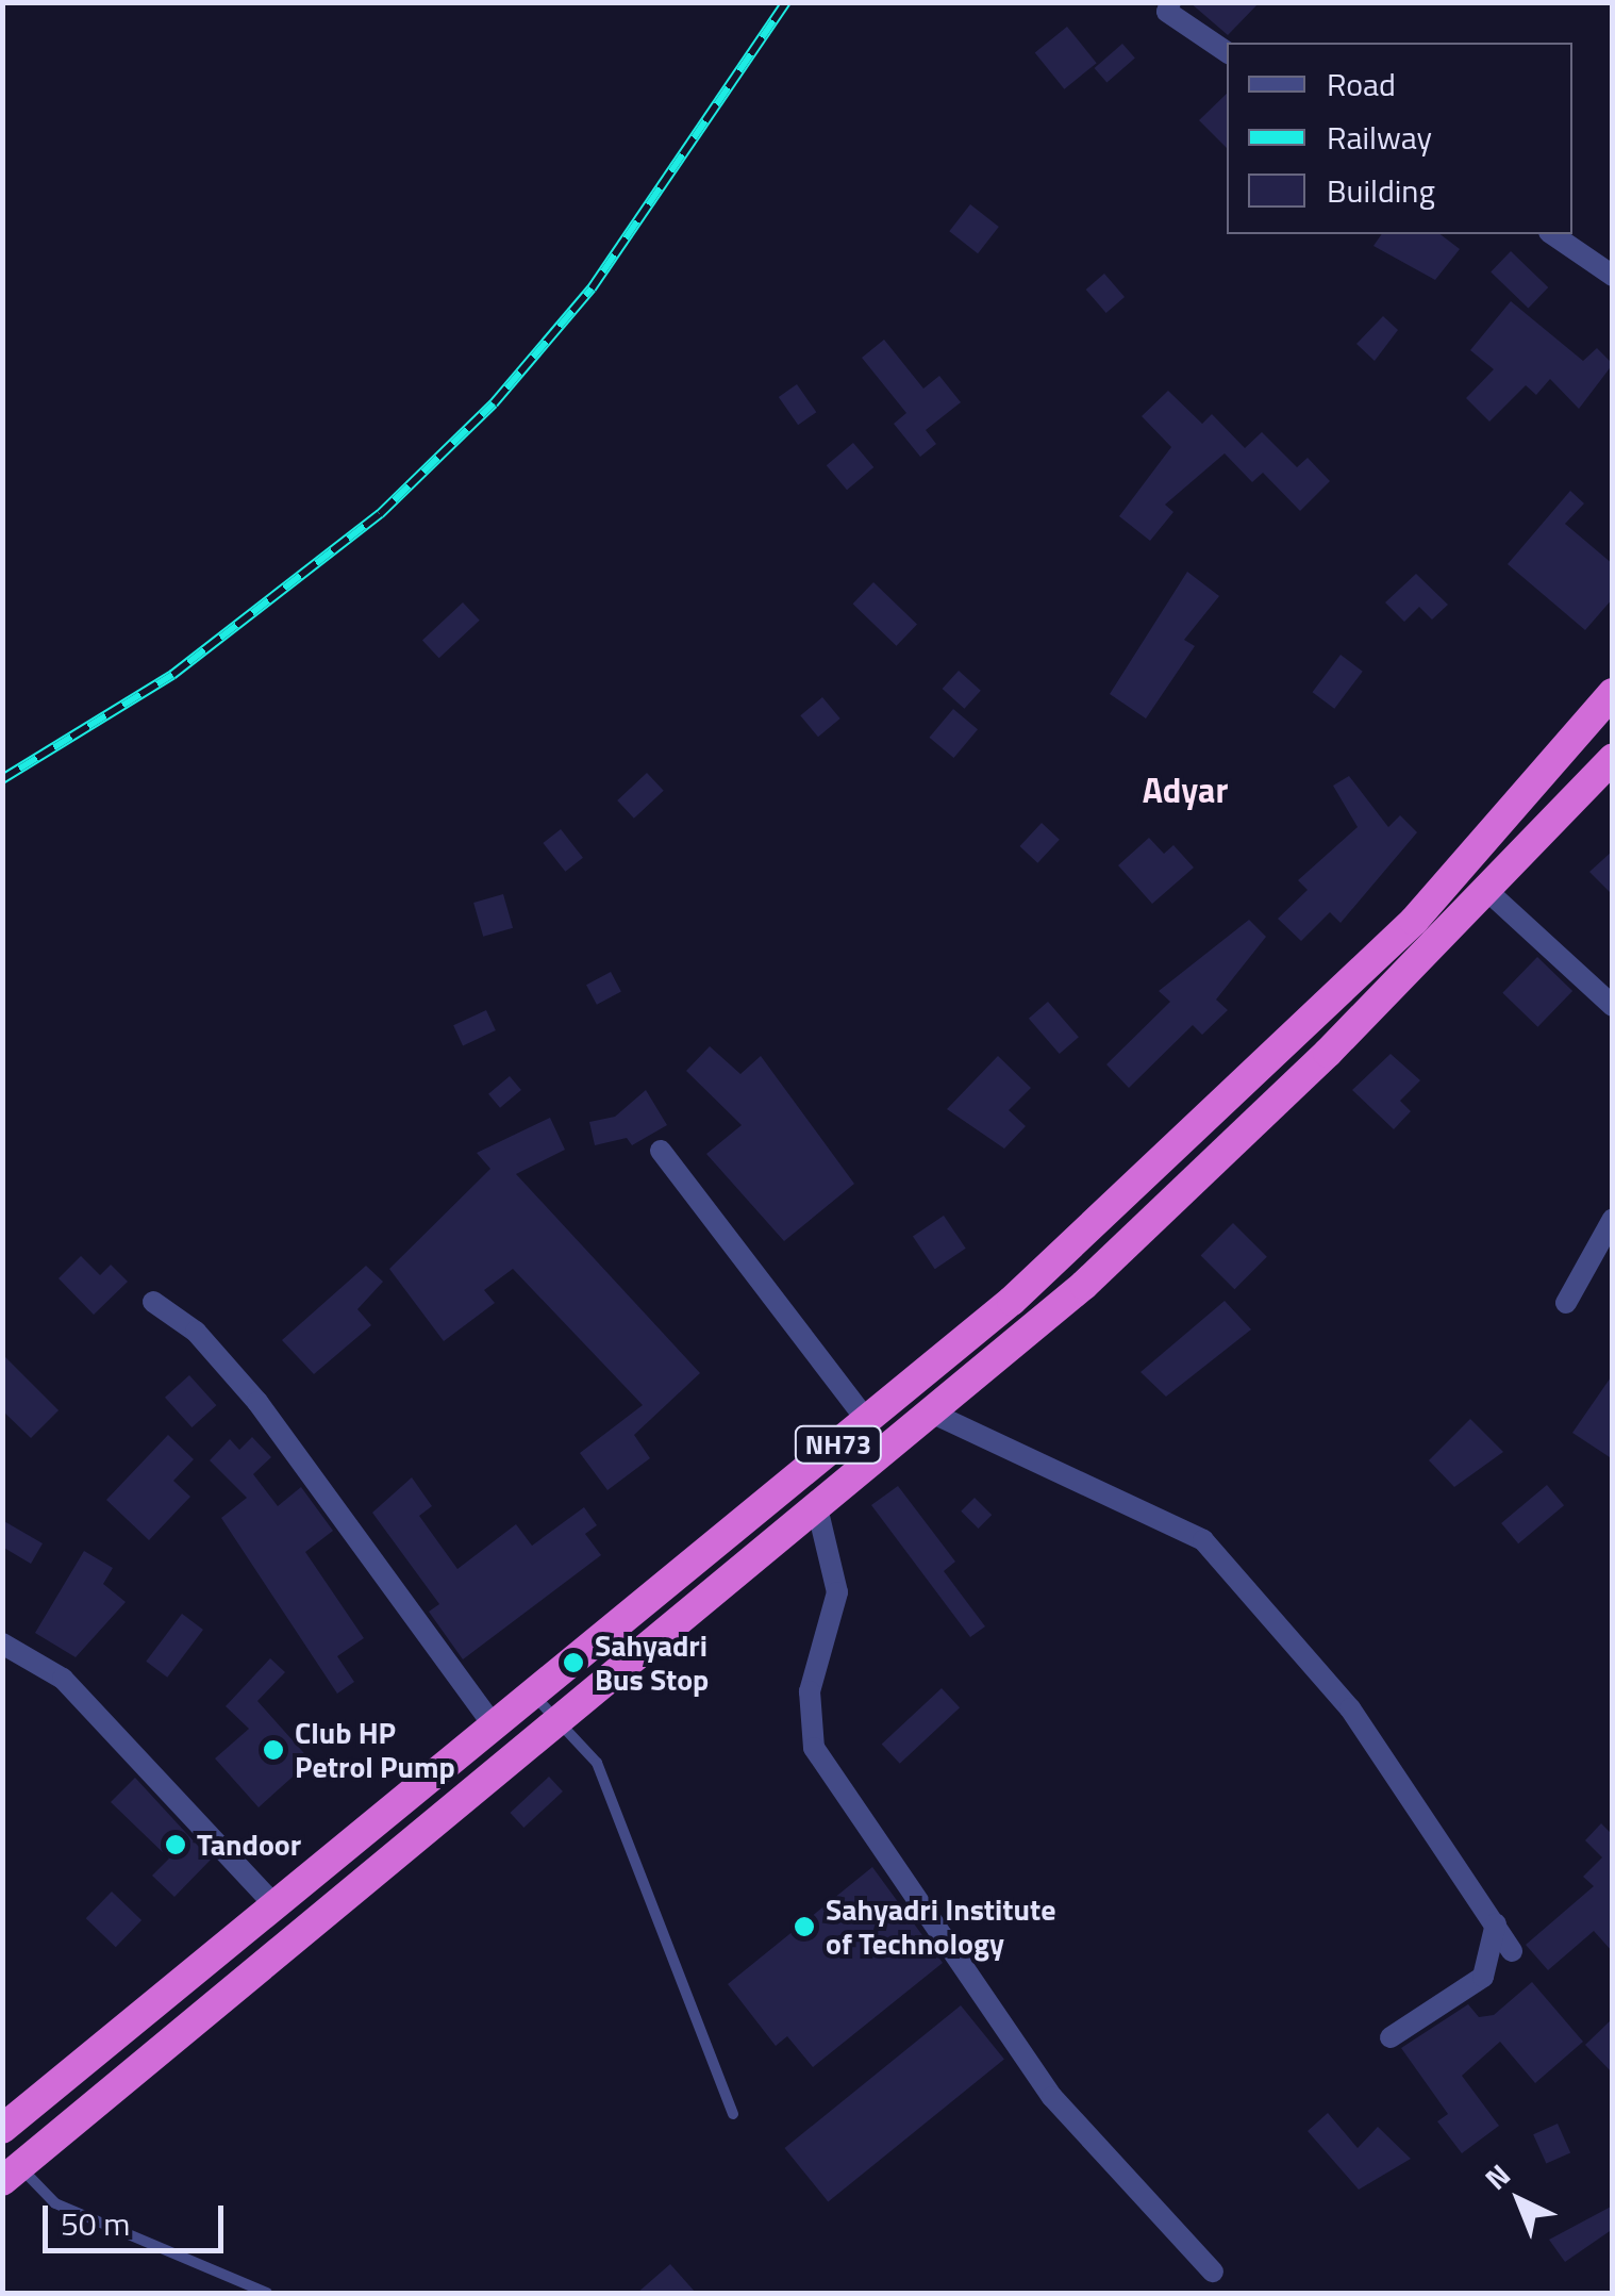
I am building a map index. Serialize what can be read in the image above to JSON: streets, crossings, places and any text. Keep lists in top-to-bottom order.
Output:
{
  "streets": {
    "highway": ["NH73"]
  },
  "districts": ["Adyar"],
  "places": [
    "Sahyadri Bus Stop",
    "Club HP Petrol Pump",
    "Tandoor",
    "Sahyadri Institute of Technology"
  ],
  "legend": ["Road", "Railway", "Building"],
  "scale_bar": "50 m",
  "north": "top left"
}
